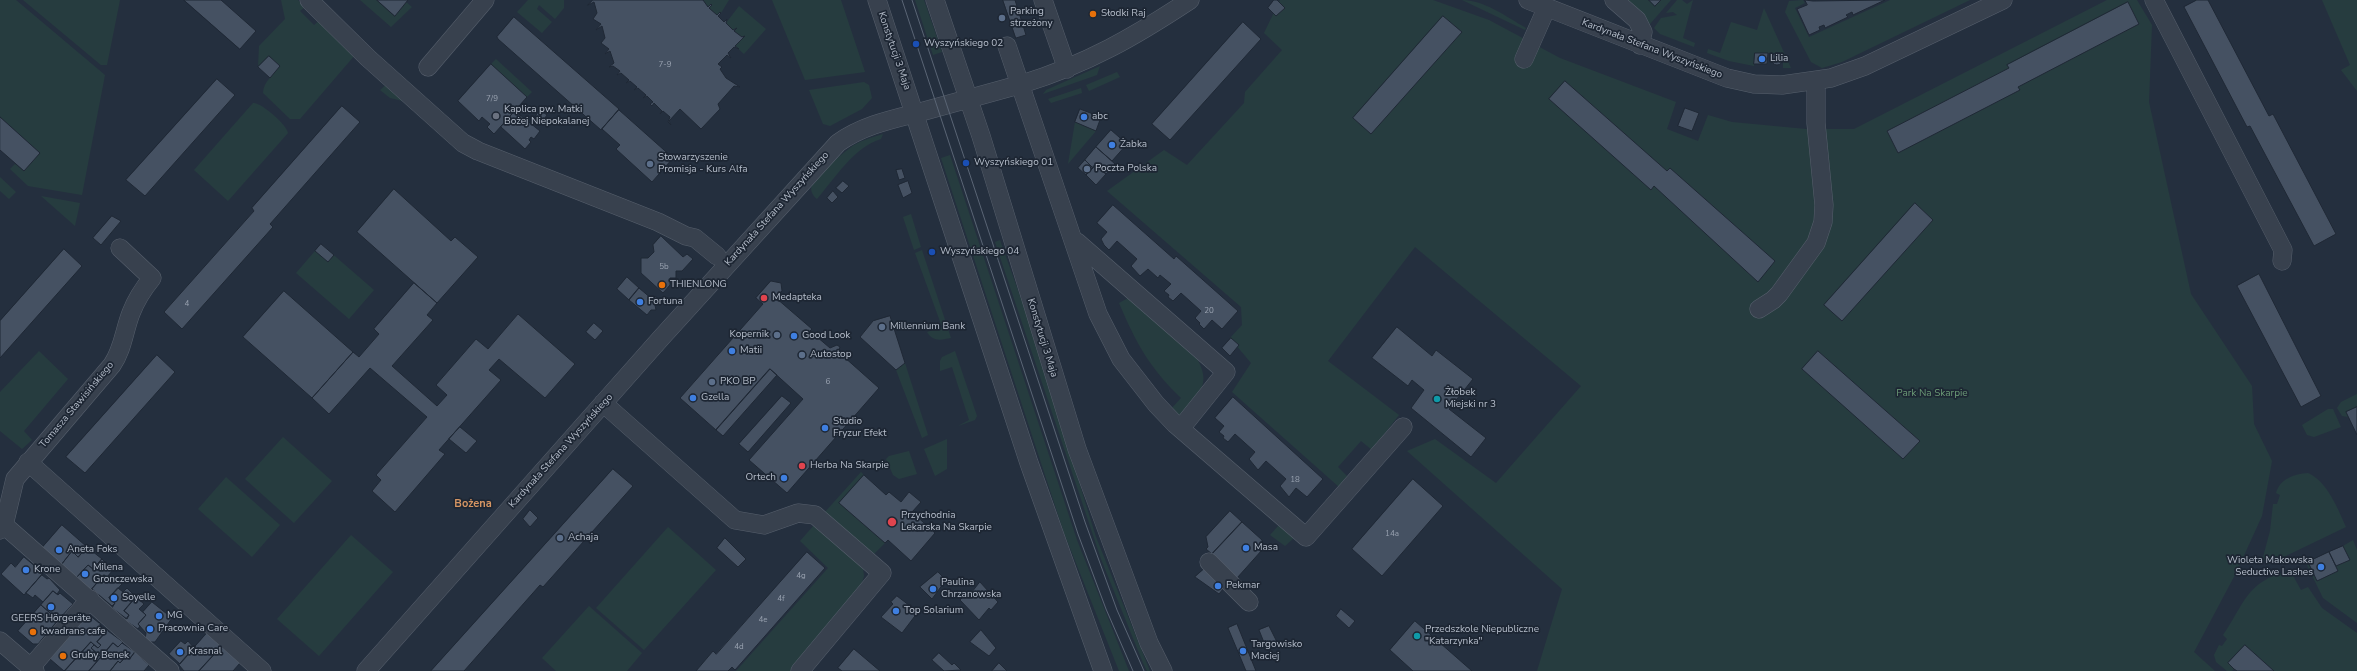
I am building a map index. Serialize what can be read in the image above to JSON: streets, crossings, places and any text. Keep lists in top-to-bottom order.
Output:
{
  "streets": {
    "street": ["Kardynała Stefana Wyszyńskiego", "Konstytucji 3 Maja", "Tomasza Stawisińskiego"]
  },
  "crossings": [
    ["Kardynała Stefana Wyszyńskiego", "Konstytucji 3 Maja"]
  ],
  "districts": ["Bożena"],
  "parks": ["Park Na Skarpie"],
  "places": [
    "Słodki Raj",
    "Parking strzeżony",
    "Wyszyńskiego 02",
    "Lilia",
    "Kaplica pw. Matki Bożej Niepokalanej",
    "abc",
    "Żabka",
    "Wyszyńskiego 01",
    "Stowarzyszenie Promisja - Kurs Alfa",
    "Poczta Polska",
    "Wyszyńskiego 04",
    "THIENLONG",
    "Medapteka",
    "Fortuna",
    "Millennium Bank",
    "Kopernik",
    "Good Look",
    "Matii",
    "Autostop",
    "PKO BP",
    "Gzella",
    "Żłobek Miejski nr 3",
    "Studio Fryzur Efekt",
    "Herba Na Skarpie",
    "Ortech",
    "Przychodnia Lekarska Na Skarpie",
    "Achaja",
    "Masa",
    "Aneta Foks",
    "Wioleta Makowska Seductive Lashes",
    "Krone",
    "Milena Gronczewska",
    "Pekmar",
    "Paulina Chrzanowska",
    "Soyelle",
    "GEERS Hörgeräte",
    "Top Solarium",
    "MG",
    "Pracownia Care",
    "kwadrans cafe",
    "Przedszkole Niepubliczne \"Katarzynka\"",
    "Targowisko Maciej",
    "Krasnal",
    "Gruby Benek"
  ],
  "house_numbers": [
    "7-9",
    "7/9",
    "5b",
    "4",
    "20",
    "6",
    "18",
    "14a",
    "4g",
    "4f",
    "4e",
    "4d"
  ]
}
